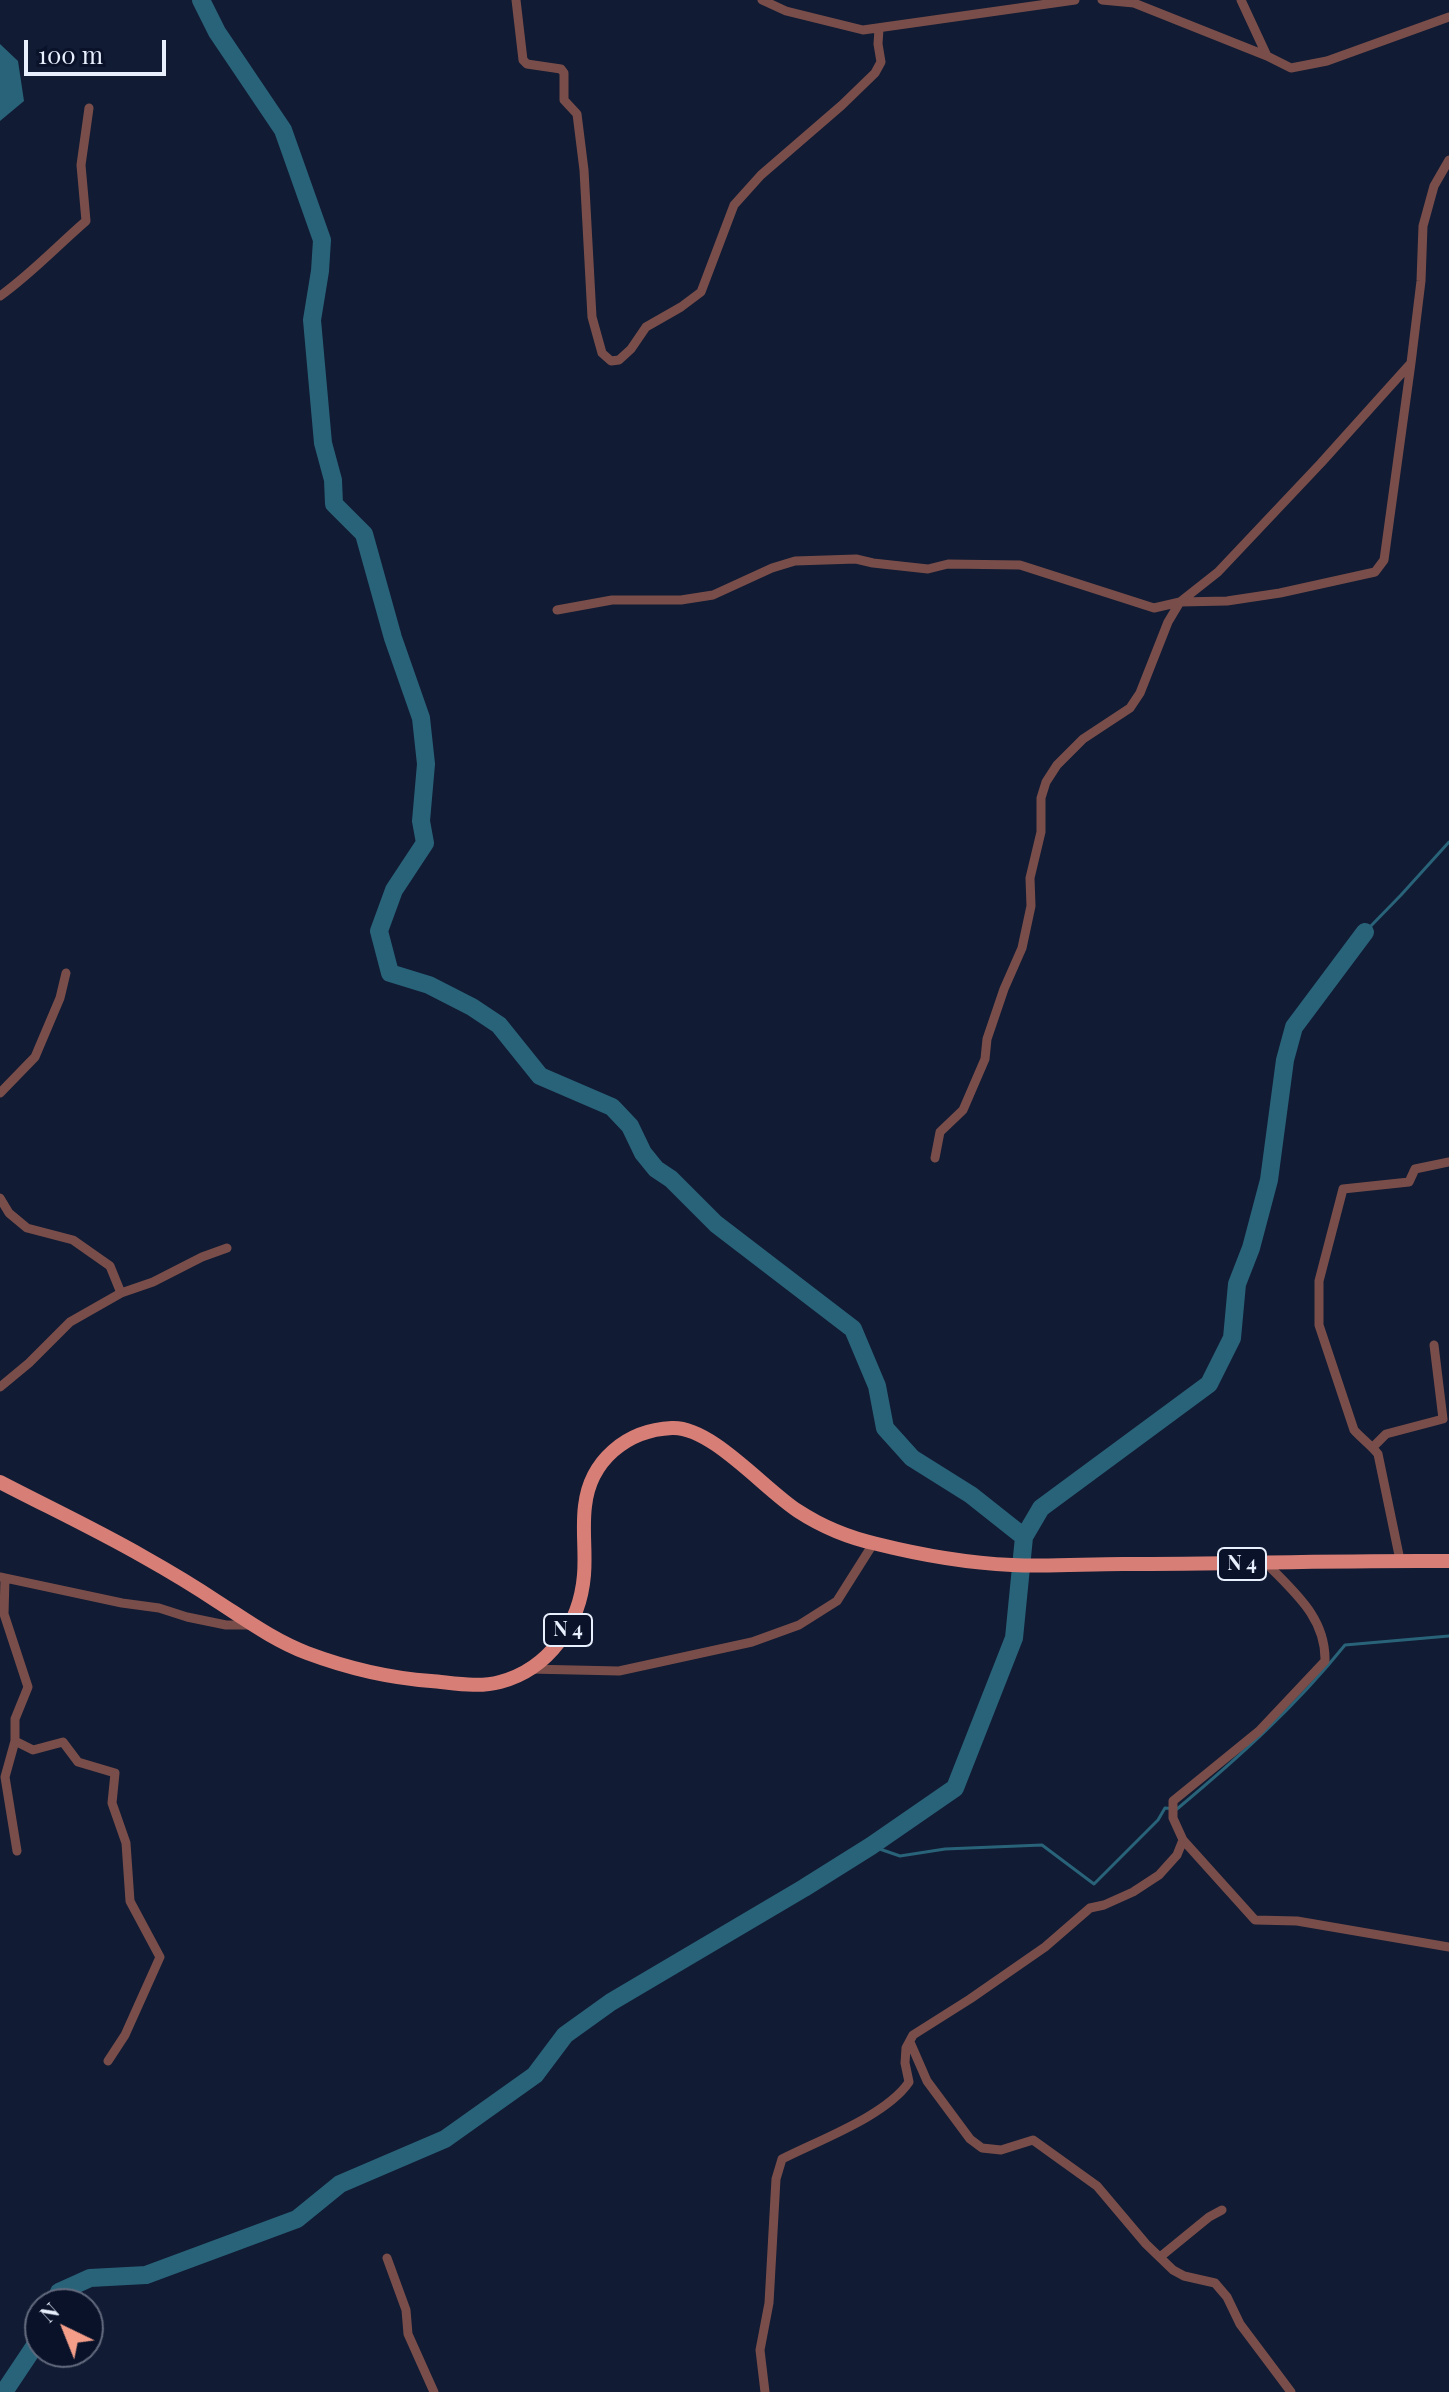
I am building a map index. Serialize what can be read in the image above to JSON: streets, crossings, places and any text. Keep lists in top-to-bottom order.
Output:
{
  "streets": {
    "main road": ["N 4"]
  },
  "scale_bar": "100 m",
  "north": "top left"
}
